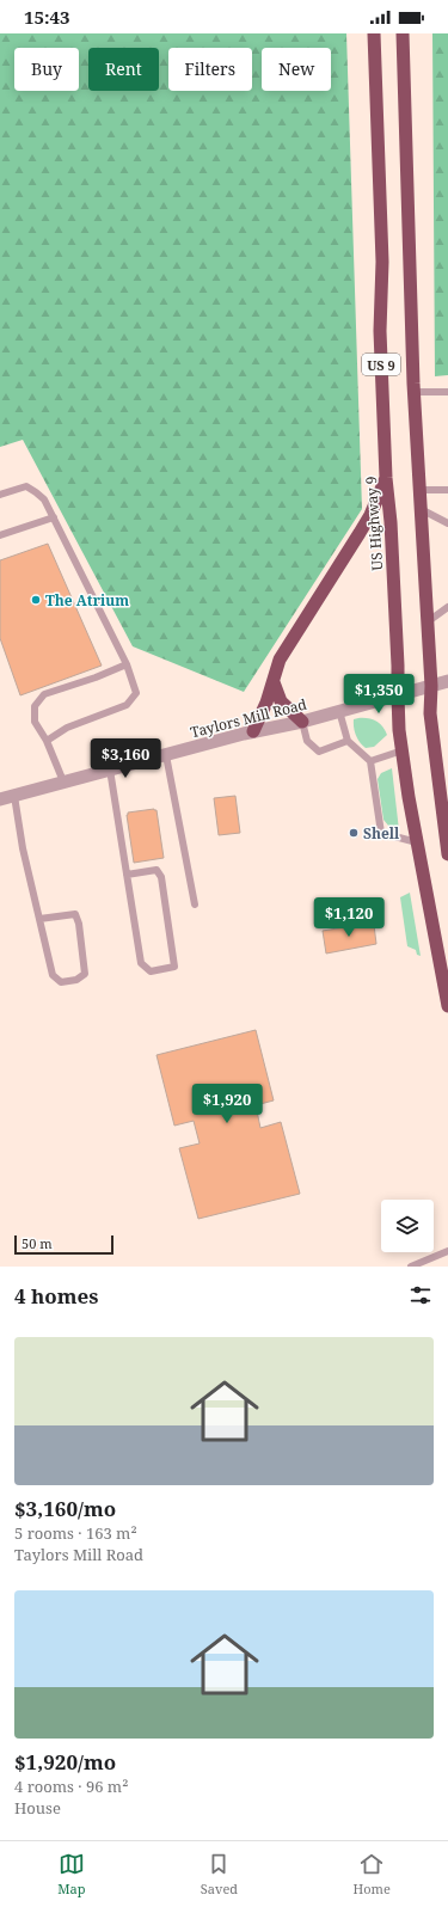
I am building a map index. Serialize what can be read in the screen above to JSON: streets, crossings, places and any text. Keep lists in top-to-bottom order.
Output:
{
  "streets": {
    "highway": ["US 9", "US Highway 9"],
    "street": ["Taylors Mill Road"]
  },
  "crossings": [
    ["US 9", "Taylors Mill Road"],
    ["US Highway 9", "Taylors Mill Road"]
  ],
  "places": ["The Atrium", "Shell"],
  "scale_bar": "50 m",
  "page": {
    "status": "15:43",
    "chip": [
      "Buy",
      "Rent",
      "Filters",
      "New"
    ],
    "price": [
      "$1,350",
      "$3,160",
      "$1,120",
      "$1,920"
    ],
    "scale": "50 m",
    "heading": "4 homes",
    "list": [
      {
        "name": "$3,160/mo",
        "note": "5 rooms · 163 m² · Taylors Mill Road"
      },
      {
        "name": "$1,920/mo",
        "note": "4 rooms · 96 m² · House"
      }
    ],
    "tabs": ["Map", "Saved", "Home"]
  }
}
